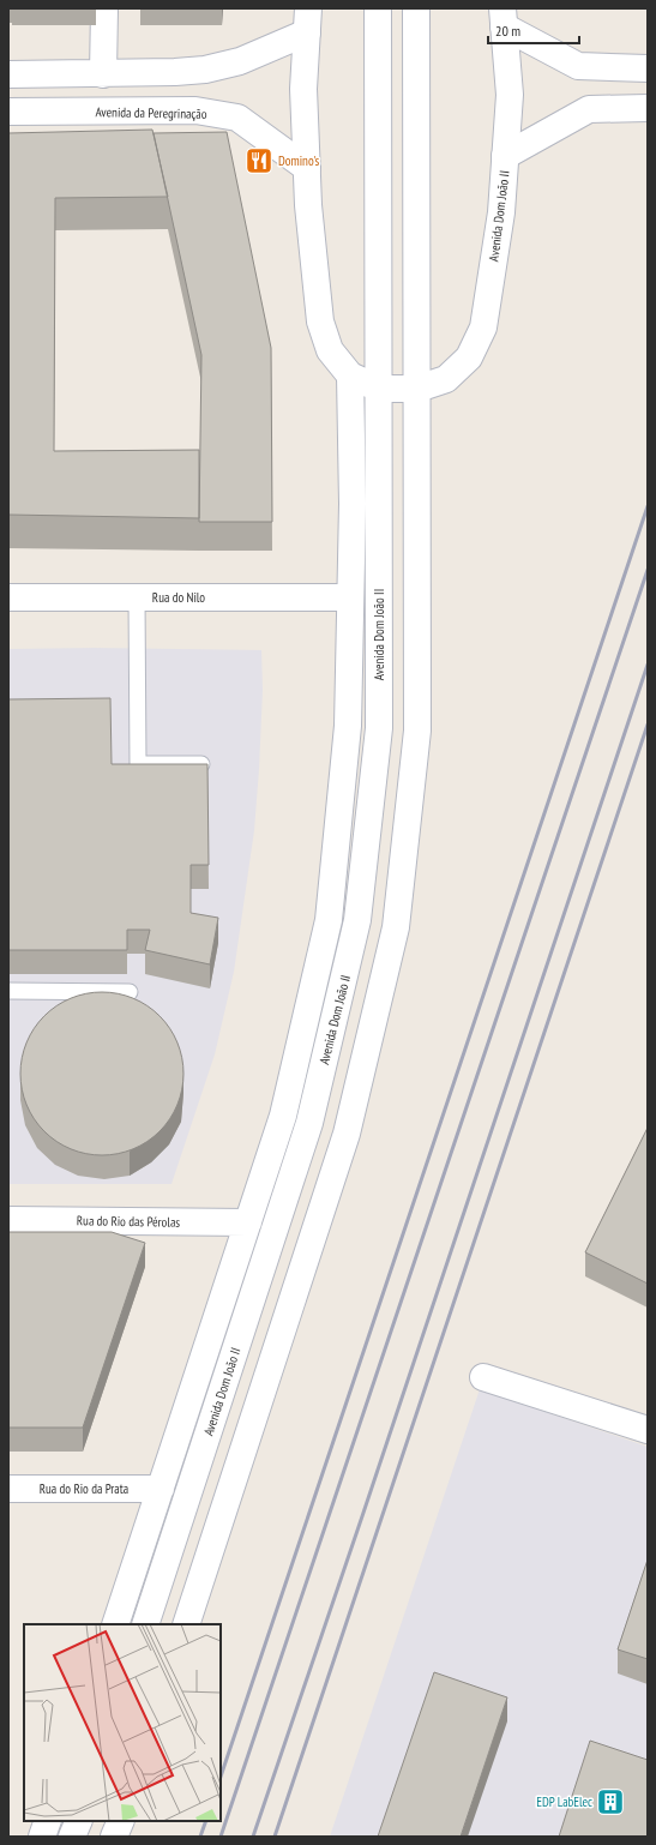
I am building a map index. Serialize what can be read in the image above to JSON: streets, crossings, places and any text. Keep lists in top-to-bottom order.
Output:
{
  "streets": {
    "main road": [
      "Avenida da Peregrinação",
      "Avenida Dom João II",
      "Rua do Nilo",
      "Rua do Rio das Pérolas",
      "Rua do Rio da Prata"
    ]
  },
  "crossings": [
    ["Avenida da Peregrinação", "Avenida Dom João II"]
  ],
  "places": {
    "restaurant": ["Domino's"],
    "building": ["EDP LabElec"]
  },
  "scale_bar": "20 m"
}
